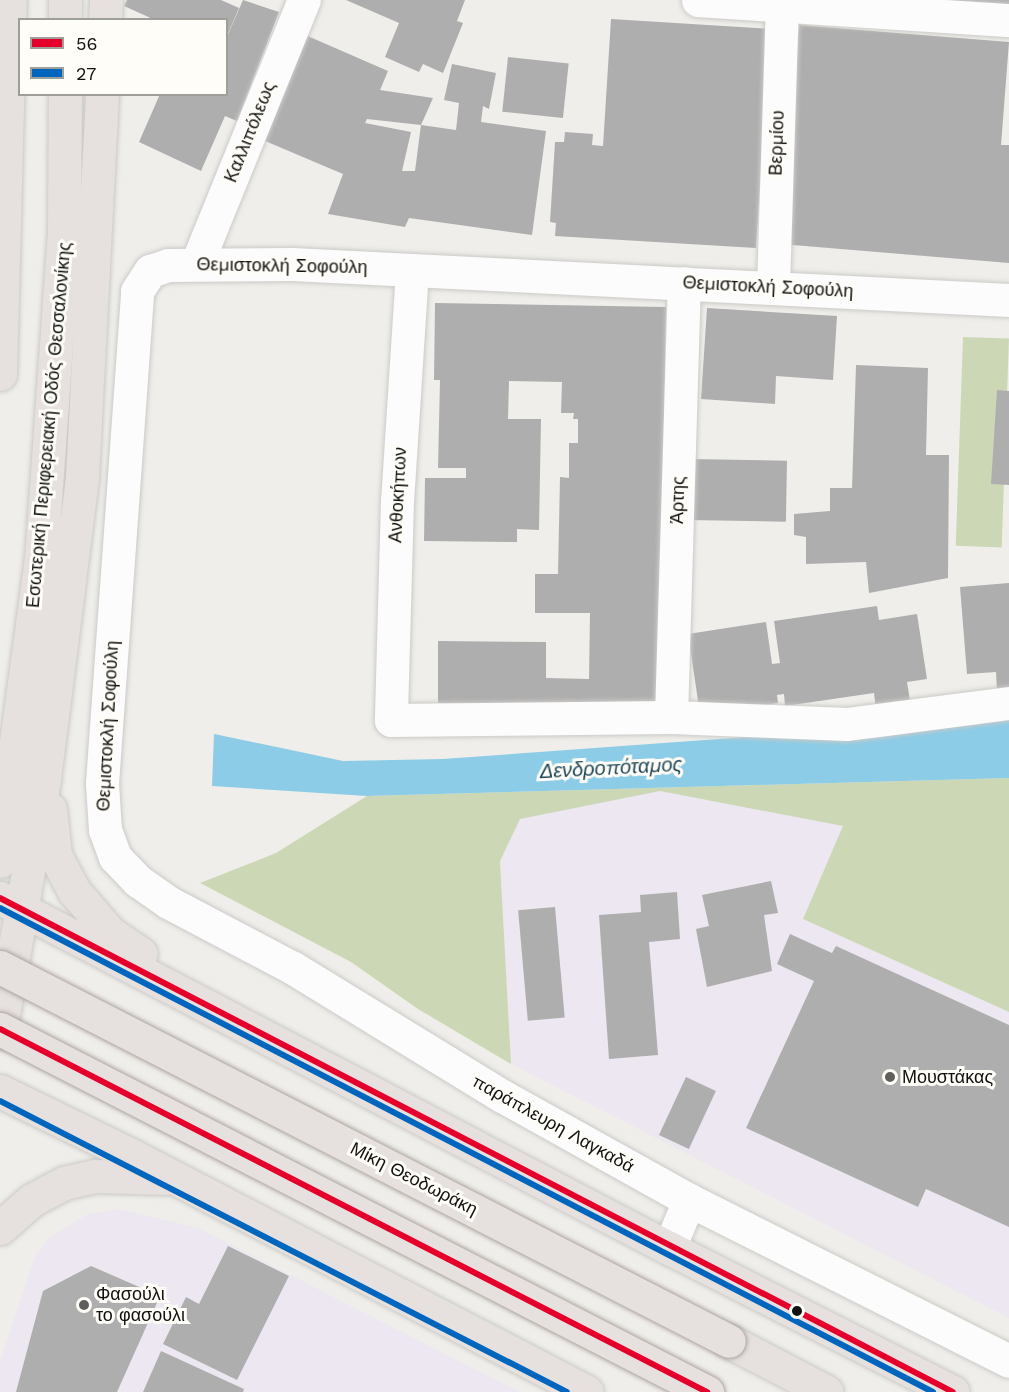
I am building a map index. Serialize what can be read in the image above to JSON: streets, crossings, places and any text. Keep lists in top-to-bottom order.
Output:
{
  "streets": {
    "highway": ["Εσωτερική Περιφερειακή Οδός Θεσσαλονίκης", "Μίκη Θεοδωράκη"],
    "street": [
      "Καλλιπόλεως",
      "Βερμίου",
      "Θεμιστοκλή Σοφούλη",
      "Ανθοκήπων",
      "Άρτης",
      "παράπλευρη Λαγκαδά"
    ]
  },
  "crossings": [
    ["Καλλιπόλεως", "Θεμιστοκλή Σοφούλη"],
    ["Βερμίου", "Θεμιστοκλή Σοφούλη"],
    ["Θεμιστοκλή Σοφούλη", "Ανθοκήπων"],
    ["Θεμιστοκλή Σοφούλη", "Άρτης"],
    ["Θεμιστοκλή Σοφούλη", "παράπλευρη Λαγκαδά"],
    ["Ανθοκήπων", "Άρτης"]
  ],
  "water": ["Δενδροπόταμος"],
  "places": ["Μουστάκας", "Φασούλι το φασούλι"],
  "lines": ["transit line 56", "transit line 27"],
  "legend": ["56", "27"]
}
